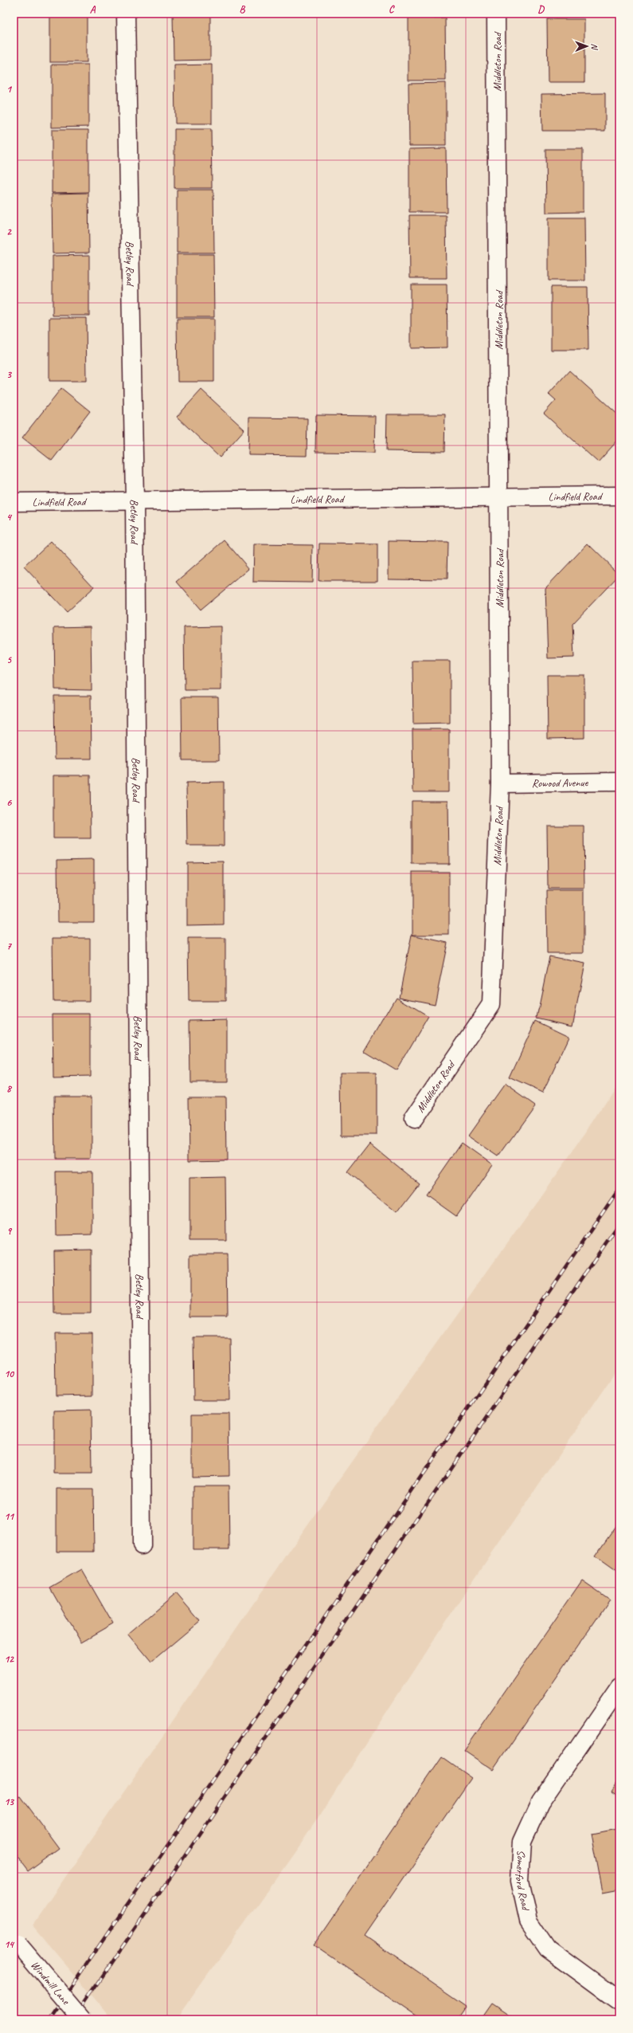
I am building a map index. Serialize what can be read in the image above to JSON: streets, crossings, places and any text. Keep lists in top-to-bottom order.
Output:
{
  "streets": {
    "street": [
      "Middleton Road",
      "Betley Road",
      "Lindfield Road",
      "Rowood Avenue",
      "Somerford Road",
      "Windmill Lane"
    ]
  },
  "crossings": [
    ["Middleton Road", "Lindfield Road"],
    ["Middleton Road", "Rowood Avenue"],
    ["Betley Road", "Lindfield Road"]
  ],
  "north": "right",
  "grid": {
    "columns": [
      "A",
      "B",
      "C",
      "D"
    ],
    "rows": [
      "1",
      "2",
      "3",
      "4",
      "5",
      "6",
      "7",
      "8",
      "9",
      "10",
      "11",
      "12",
      "13",
      "14"
    ]
  }
}
